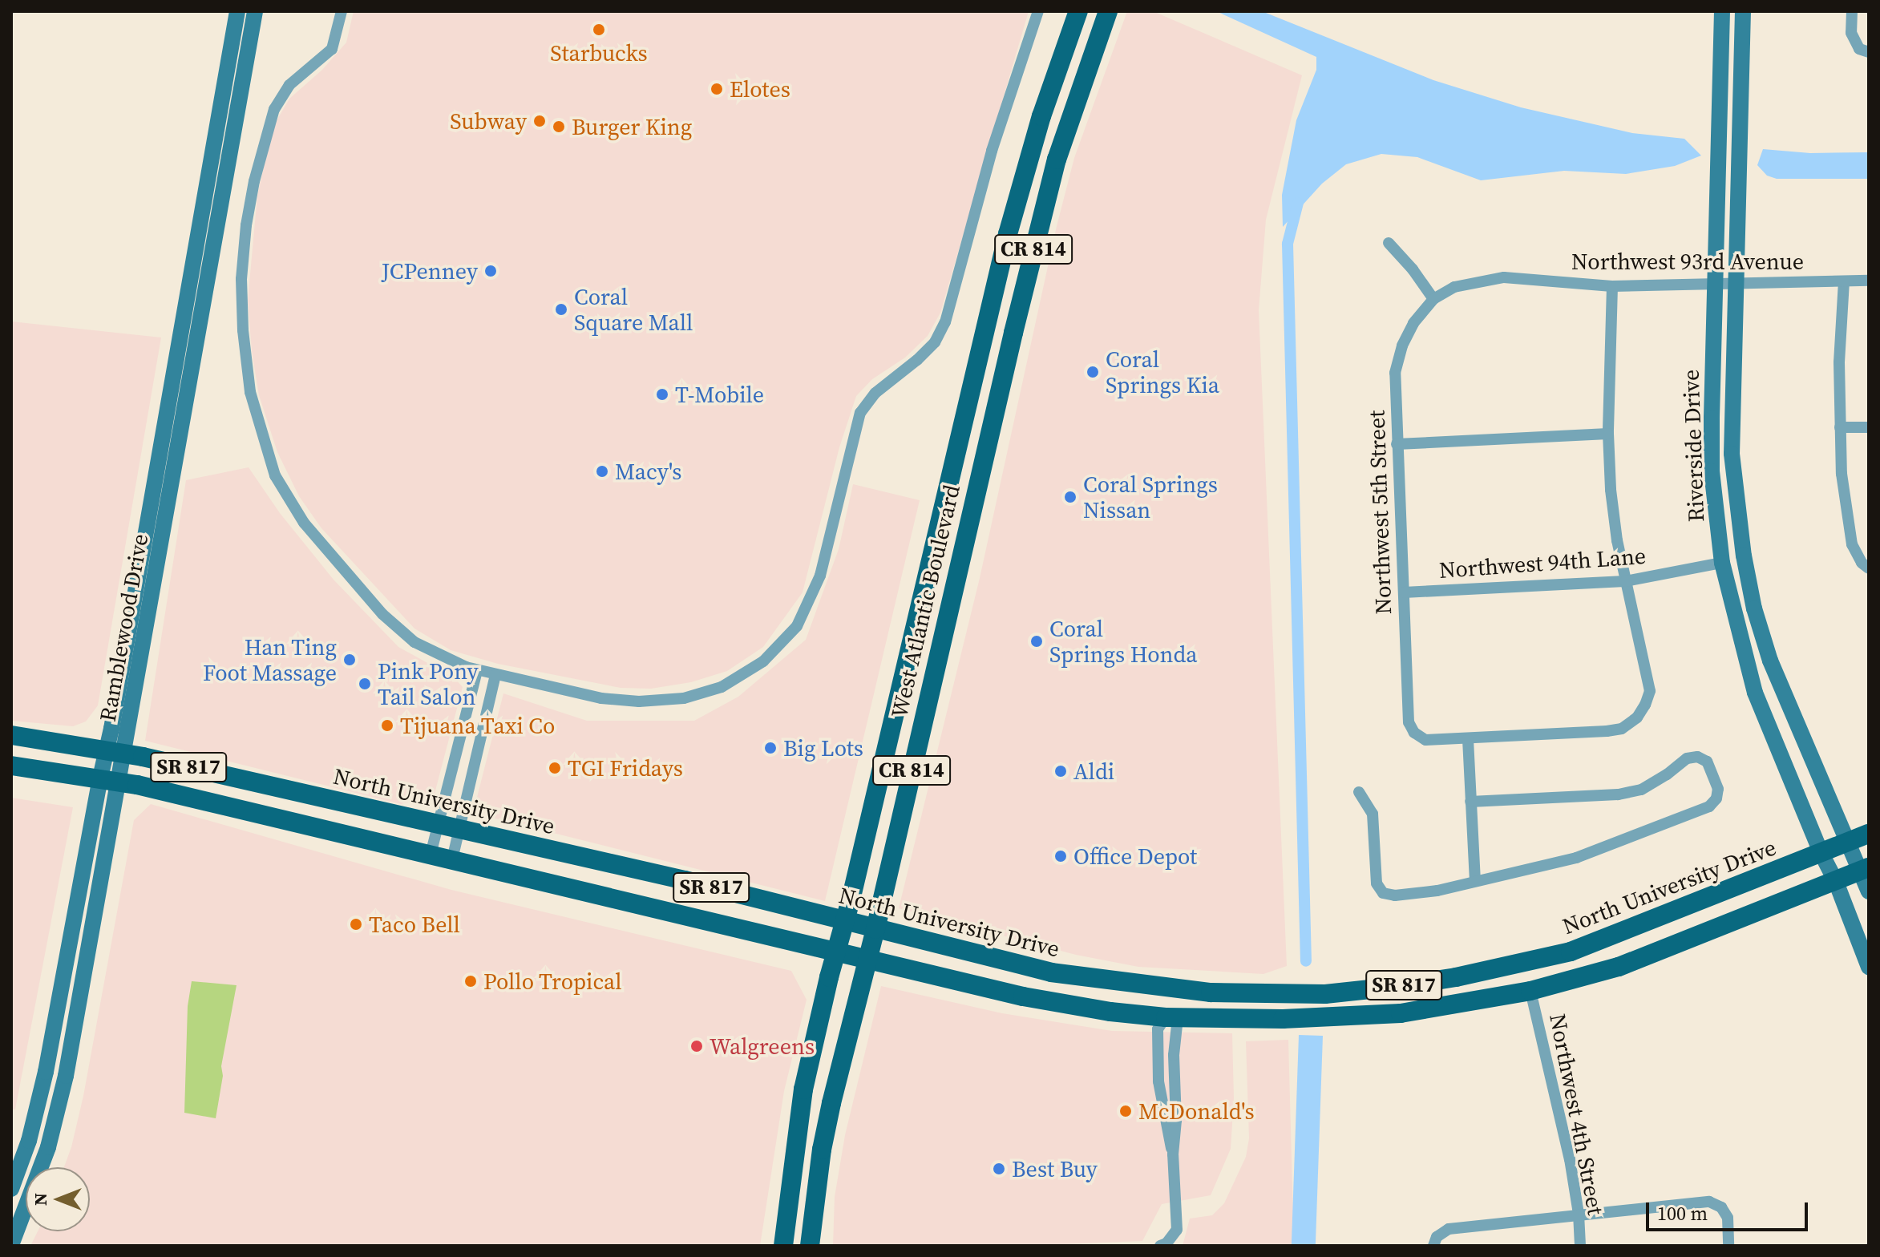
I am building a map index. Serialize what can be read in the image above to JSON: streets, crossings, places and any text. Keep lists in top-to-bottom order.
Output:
{
  "streets": {
    "main road": [
      "CR 814",
      "West Atlantic Boulevard",
      "SR 817",
      "North University Drive"
    ],
    "street": [
      "Northwest 93rd Avenue",
      "Riverside Drive",
      "Northwest 5th Street",
      "Northwest 94th Lane",
      "Ramblewood Drive",
      "Northwest 4th Street"
    ]
  },
  "crossings": [
    ["Northwest 93rd Avenue", "Riverside Drive"],
    ["Northwest 93rd Avenue", "Northwest 5th Street"],
    ["Riverside Drive", "Northwest 94th Lane"],
    ["Riverside Drive", "SR 817"],
    ["Riverside Drive", "North University Drive"],
    ["Northwest 5th Street", "Northwest 94th Lane"],
    ["West Atlantic Boulevard", "SR 817"],
    ["West Atlantic Boulevard", "North University Drive"],
    ["Ramblewood Drive", "SR 817"],
    ["Ramblewood Drive", "North University Drive"],
    ["SR 817", "Northwest 4th Street"]
  ],
  "places": [
    "Starbucks",
    "Elotes",
    "Subway",
    "Burger King",
    "JCPenney",
    "Coral Square Mall",
    "Coral Springs Kia",
    "T-Mobile",
    "Macy's",
    "Coral Springs Nissan",
    "Coral Springs Honda",
    "Han Ting Foot Massage",
    "Pink Pony Tail Salon",
    "Tijuana Taxi Co",
    "Big Lots",
    "TGI Fridays",
    "Aldi",
    "Office Depot",
    "Taco Bell",
    "Pollo Tropical",
    "Walgreens",
    "McDonald's",
    "Best Buy"
  ],
  "scale_bar": "100 m",
  "north": "left"
}
